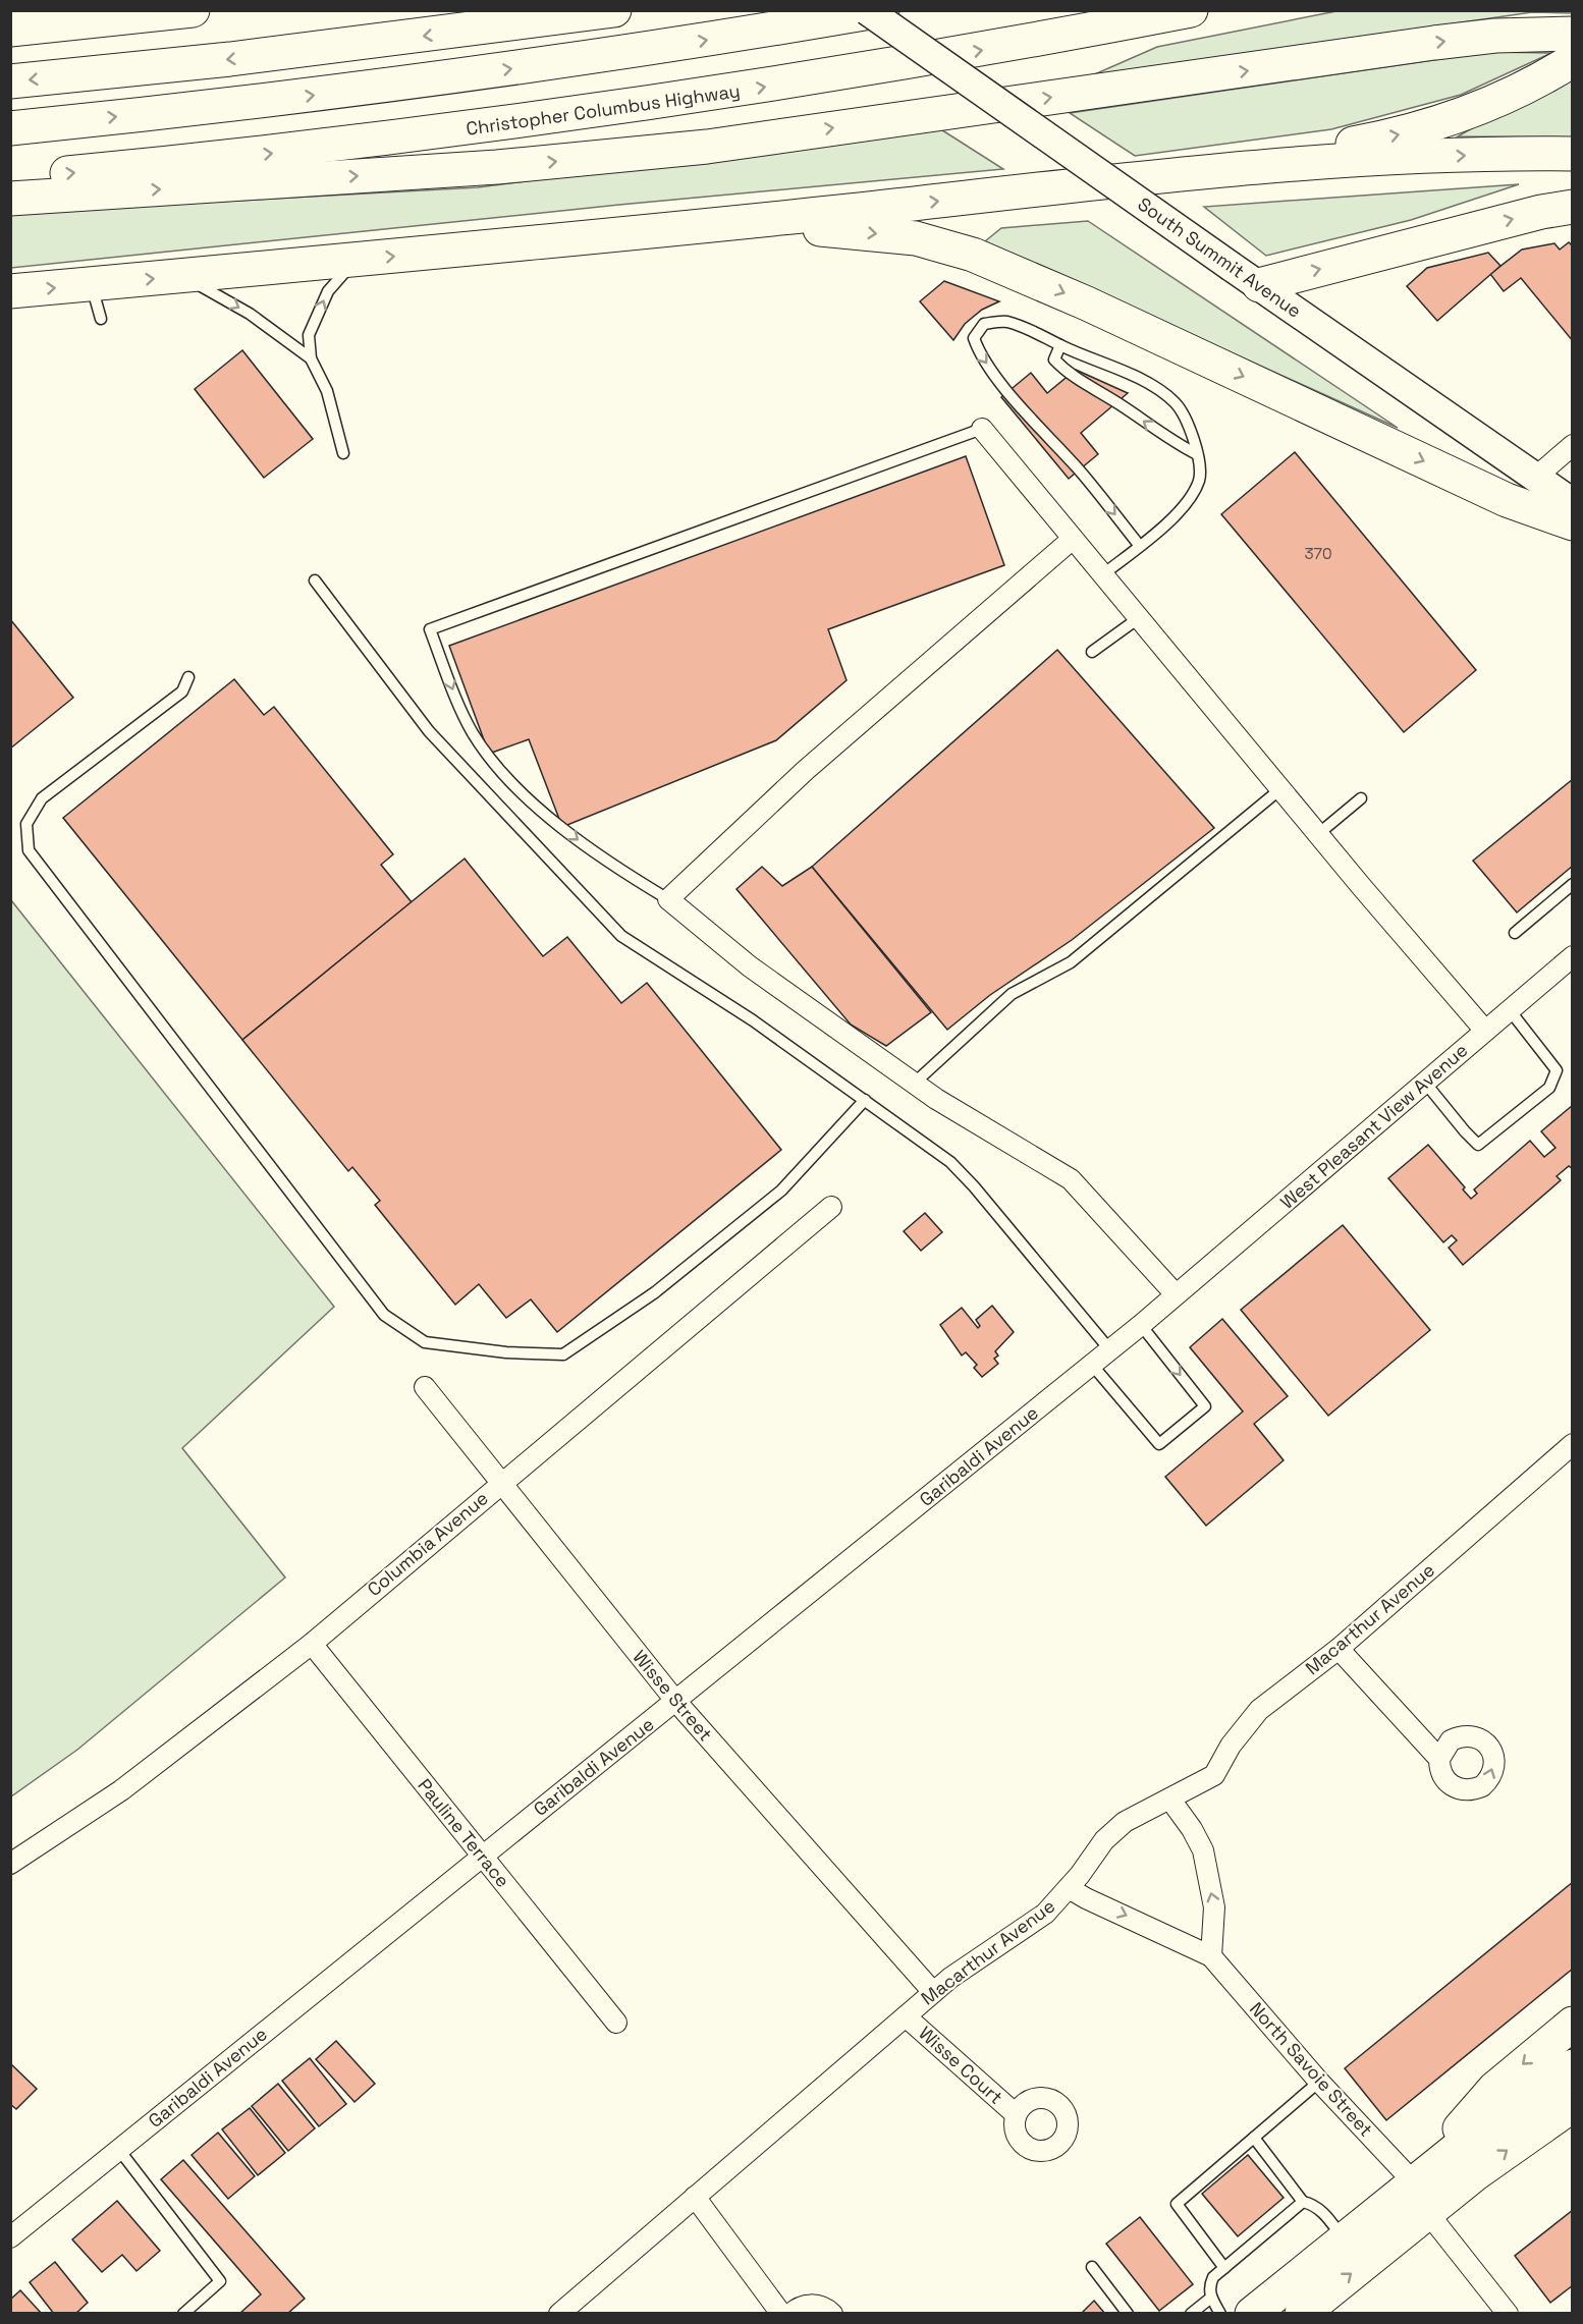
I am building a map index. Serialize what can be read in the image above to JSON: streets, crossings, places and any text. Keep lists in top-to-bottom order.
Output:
{
  "streets": {
    "highway": ["Christopher Columbus Highway"],
    "street": [
      "South Summit Avenue",
      "West Pleasant View Avenue",
      "Garibaldi Avenue",
      "Columbia Avenue",
      "Macarthur Avenue",
      "Wisse Street",
      "Pauline Terrace",
      "Wisse Court",
      "North Savoie Street"
    ]
  },
  "crossings": [
    ["West Pleasant View Avenue", "Garibaldi Avenue"],
    ["Garibaldi Avenue", "Wisse Street"],
    ["Garibaldi Avenue", "Pauline Terrace"],
    ["Columbia Avenue", "Wisse Street"],
    ["Columbia Avenue", "Pauline Terrace"],
    ["Macarthur Avenue", "Wisse Street"],
    ["Macarthur Avenue", "Wisse Court"],
    ["Macarthur Avenue", "North Savoie Street"]
  ],
  "house_numbers": ["370"]
}
